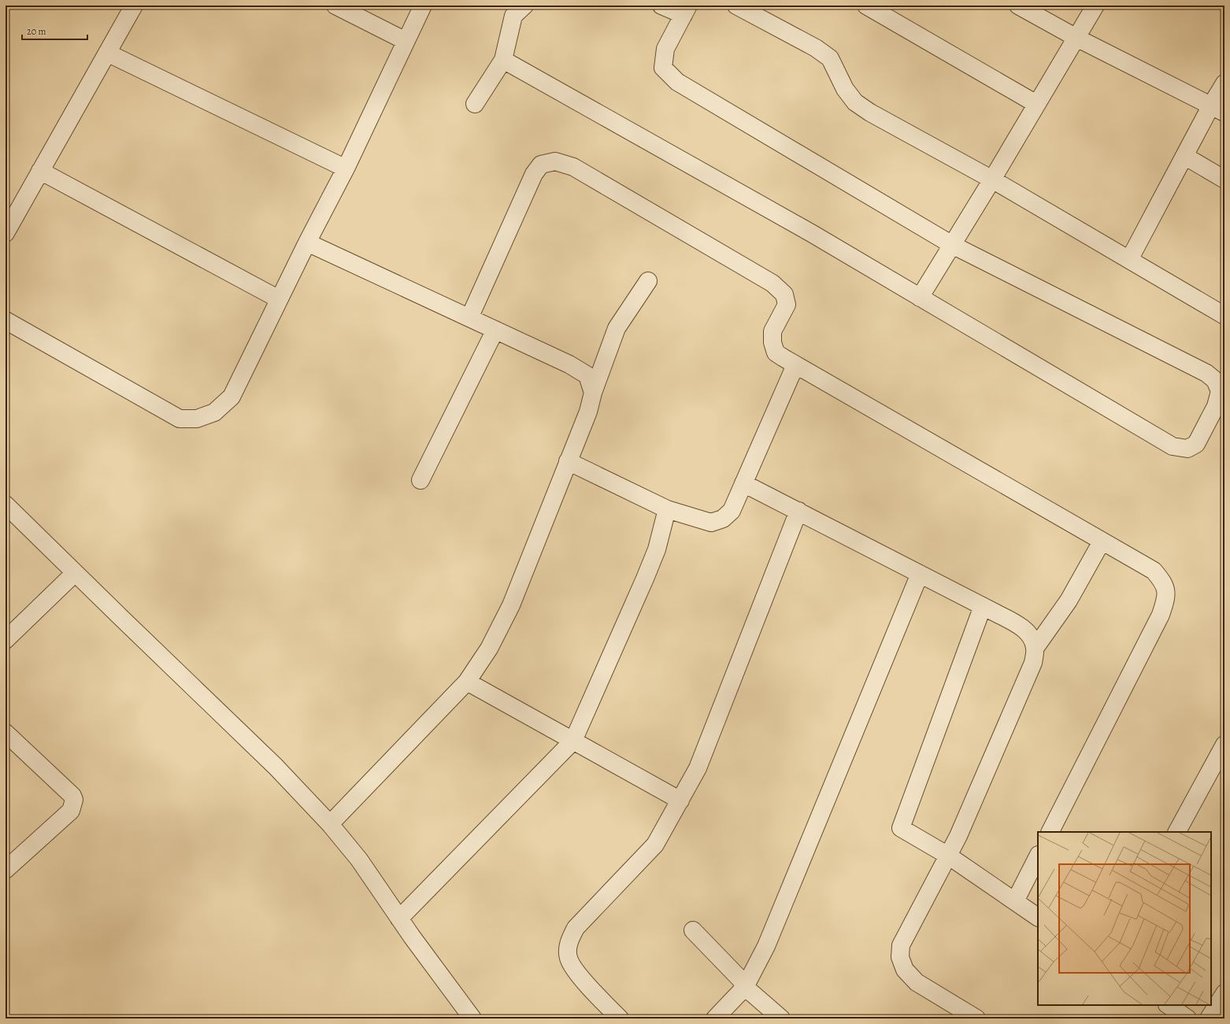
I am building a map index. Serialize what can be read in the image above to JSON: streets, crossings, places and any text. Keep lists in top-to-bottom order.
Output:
{
  "scale_bar": "20 m"
}
